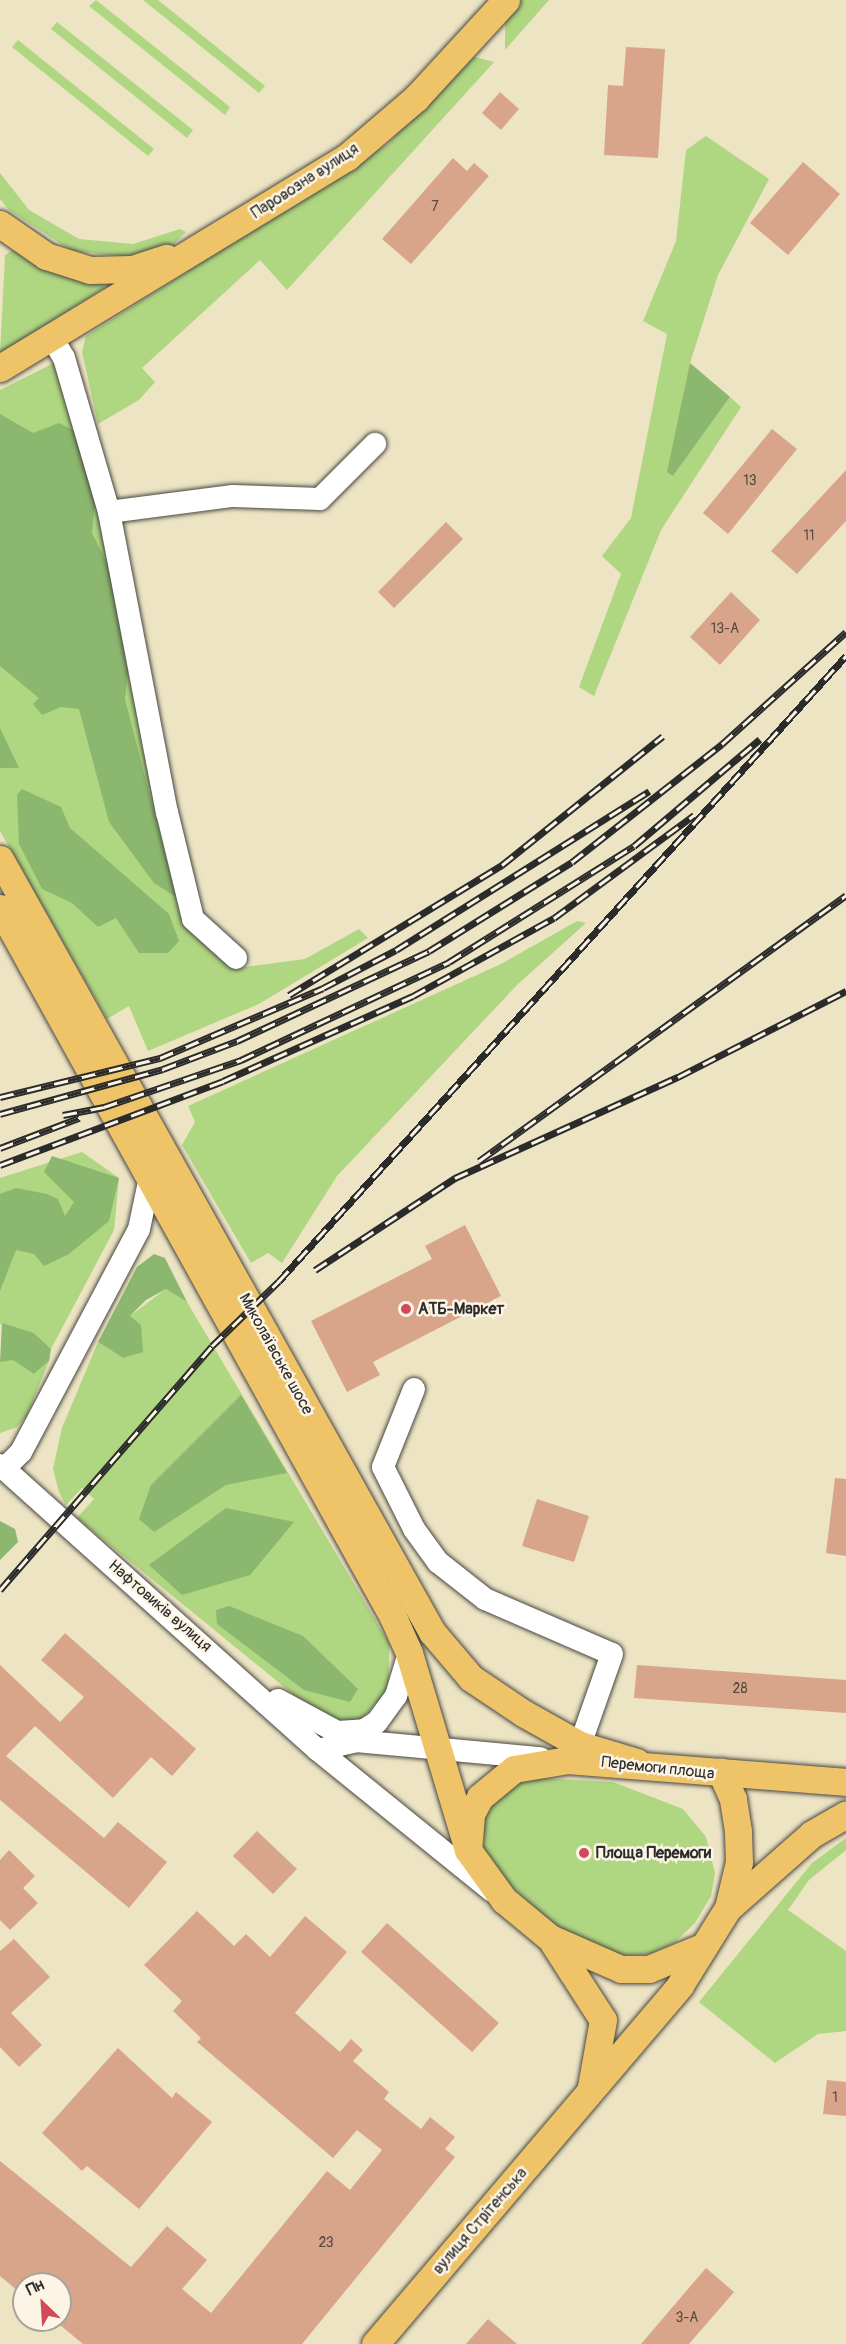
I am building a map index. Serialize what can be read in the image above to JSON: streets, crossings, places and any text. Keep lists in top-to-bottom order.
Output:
{
  "streets": {
    "main road": [
      "Паровозна вулиця",
      "Миколаївське шосе",
      "Перемоги площа",
      "вулиця Стрітенська"
    ],
    "street": ["Нафтовиків вулиця"]
  },
  "crossings": [
    ["Миколаївське шосе", "Перемоги площа"],
    ["Перемоги площа", "вулиця Стрітенська"]
  ],
  "places": ["АТБ-Маркет", "Площа Перемоги"],
  "house_numbers": [
    "7",
    "13",
    "11",
    "13-А",
    "28",
    "1",
    "23",
    "3-А"
  ],
  "north": "top left"
}
